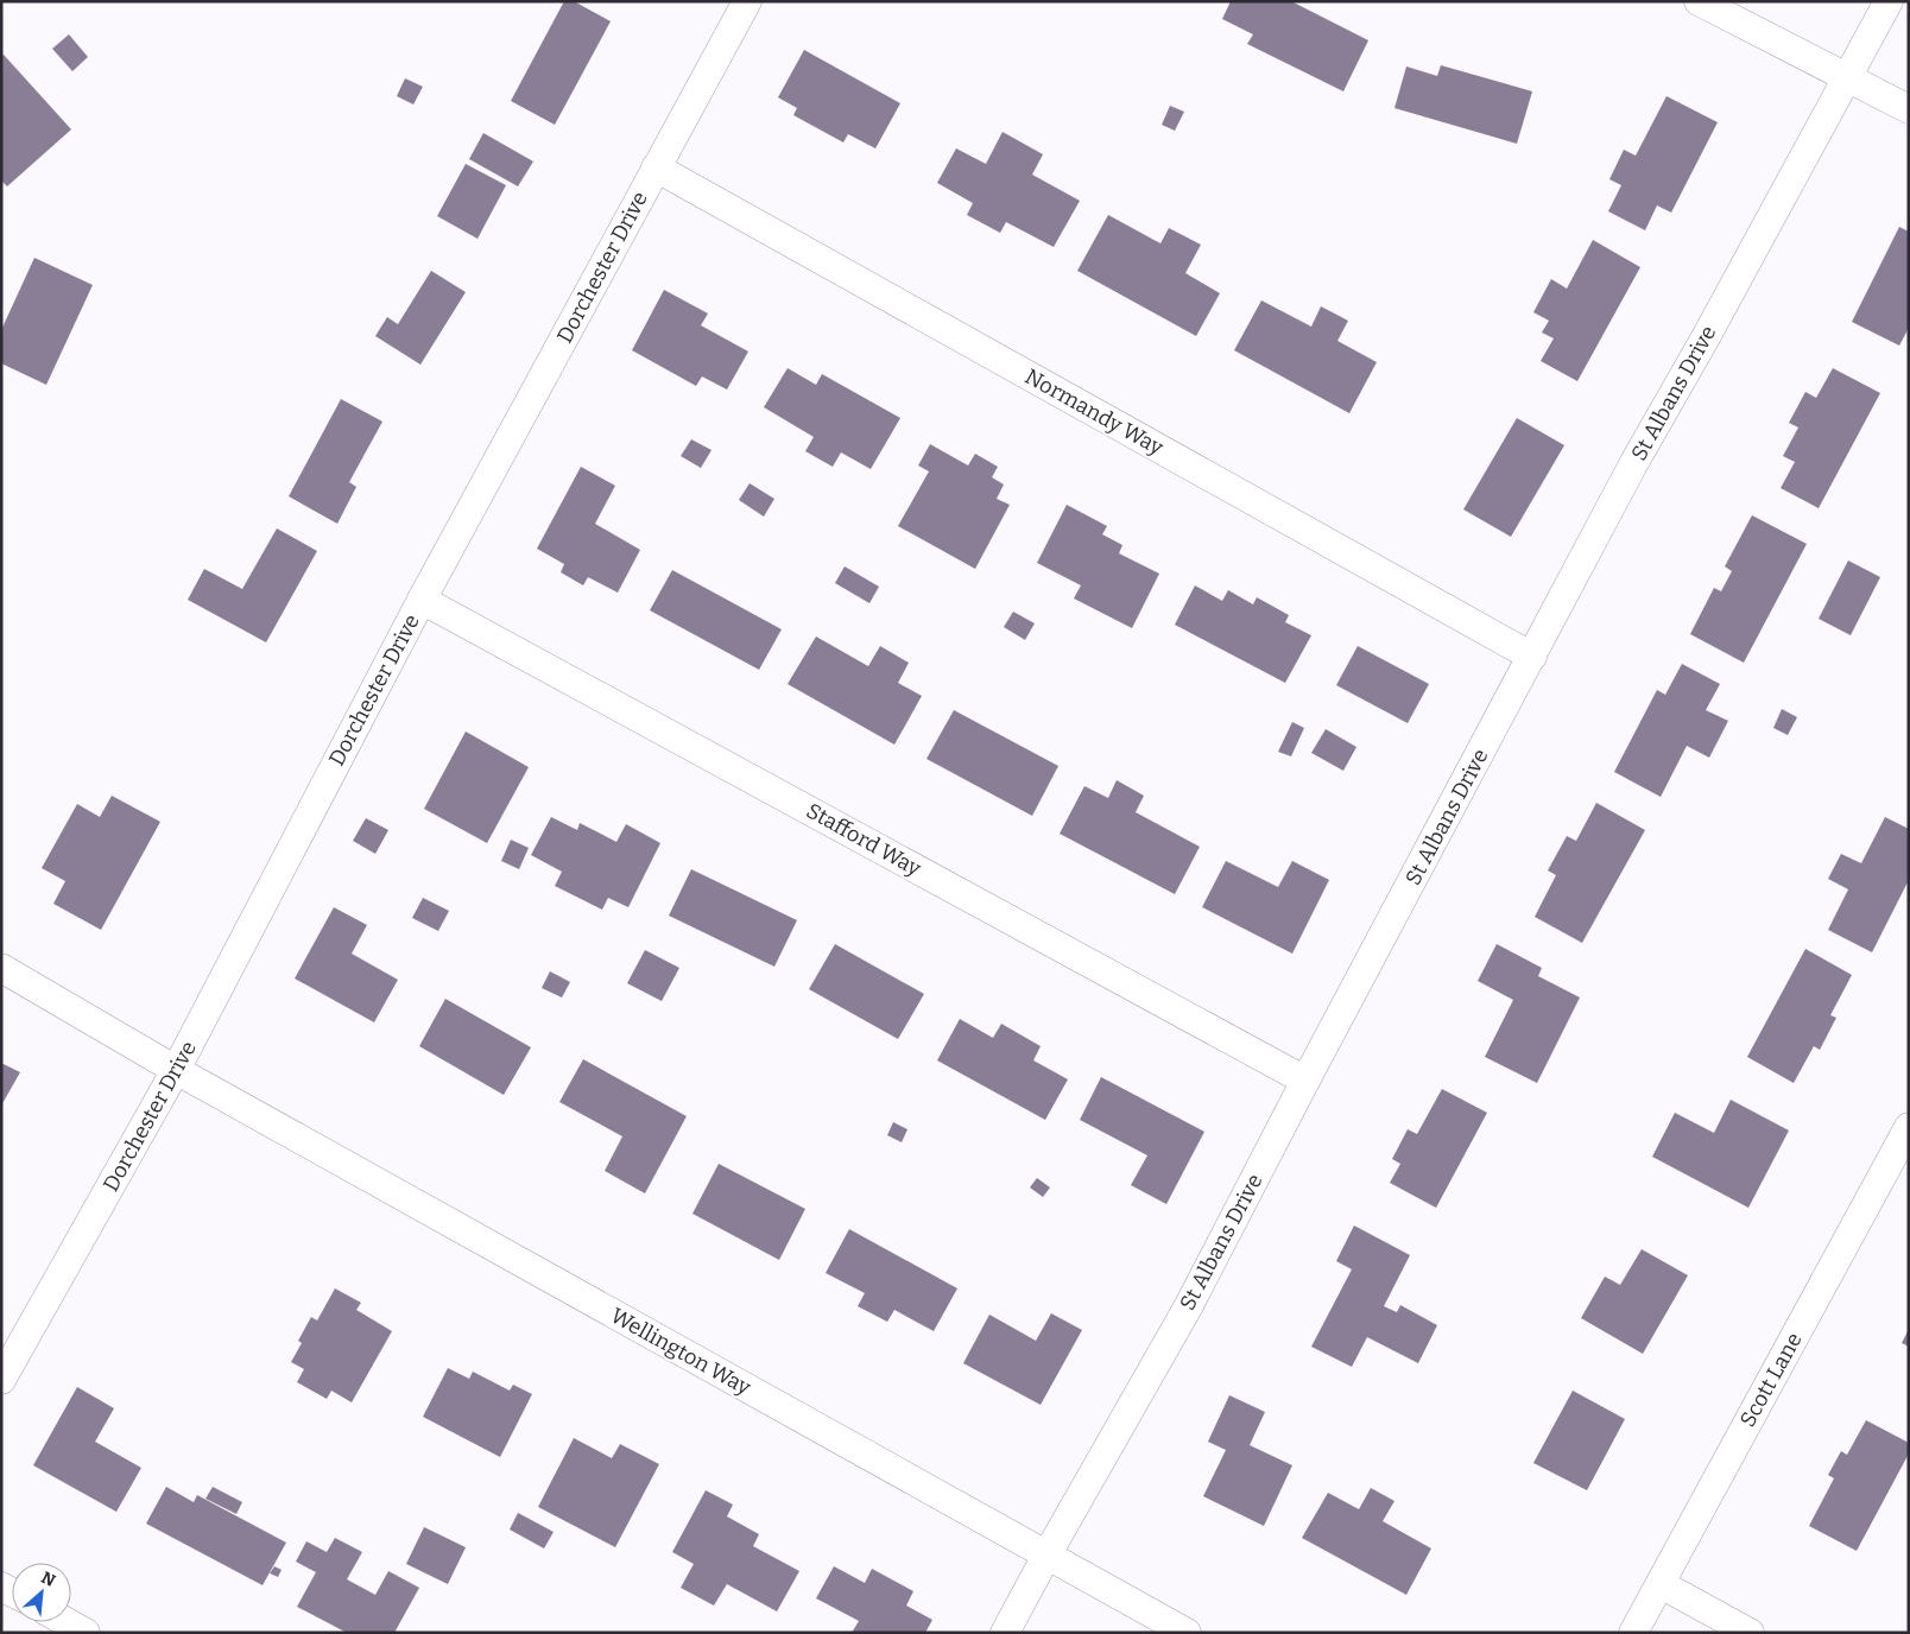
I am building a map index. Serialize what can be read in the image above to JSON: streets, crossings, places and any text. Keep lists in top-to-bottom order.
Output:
{
  "streets": {
    "street": [
      "Dorchester Drive",
      "St Albans Drive",
      "Normandy Way",
      "Stafford Way",
      "Wellington Way",
      "Scott Lane"
    ]
  },
  "crossings": [
    ["Dorchester Drive", "Normandy Way"],
    ["Dorchester Drive", "Stafford Way"],
    ["Dorchester Drive", "Wellington Way"],
    ["St Albans Drive", "Normandy Way"],
    ["St Albans Drive", "Stafford Way"],
    ["St Albans Drive", "Wellington Way"]
  ],
  "north": "top right"
}
